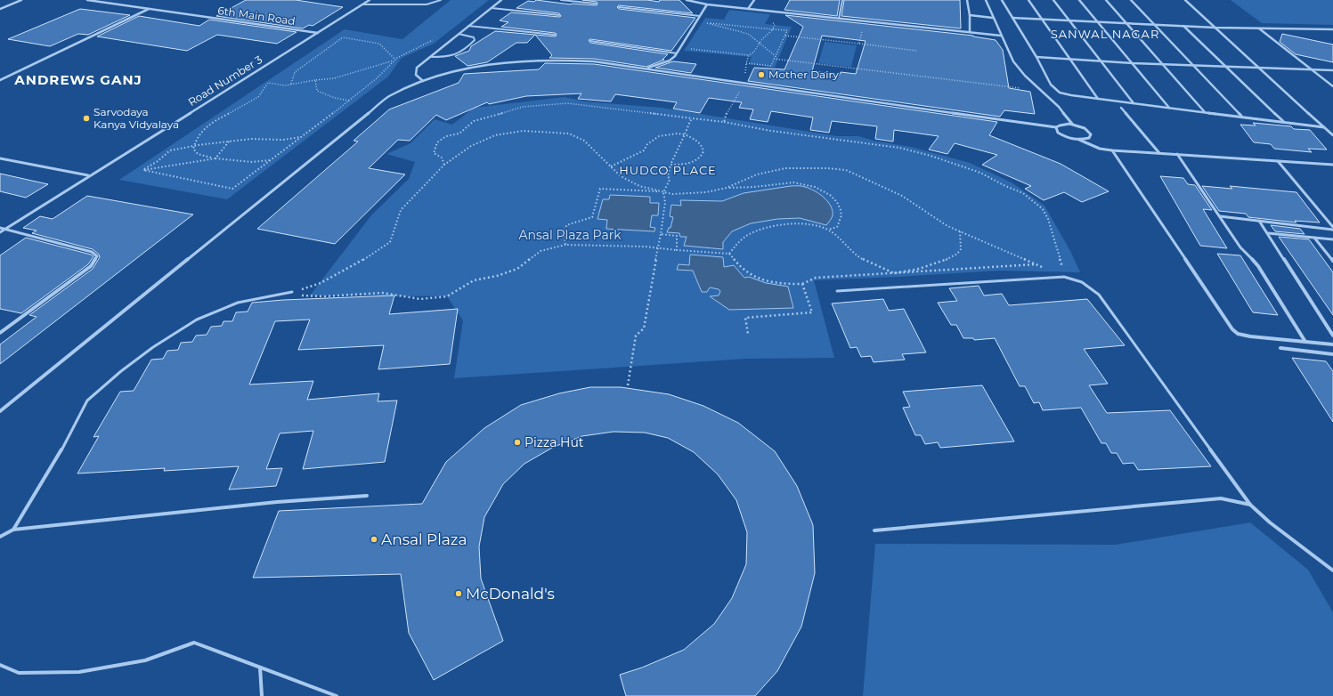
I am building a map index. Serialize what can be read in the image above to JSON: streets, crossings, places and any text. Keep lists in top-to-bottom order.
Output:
{
  "streets": {
    "street": ["6th Main Road", "Road Number 3"]
  },
  "crossings": [
    ["6th Main Road", "Road Number 3"]
  ],
  "districts": ["SANWAL NAGAR", "ANDREWS GANJ", "HUDCO PLACE"],
  "parks": ["Ansal Plaza Park"],
  "places": [
    "Mother Dairy",
    "Sarvodaya Kanya Vidyalaya",
    "Pizza Hut",
    "Ansal Plaza",
    "McDonald's"
  ]
}
